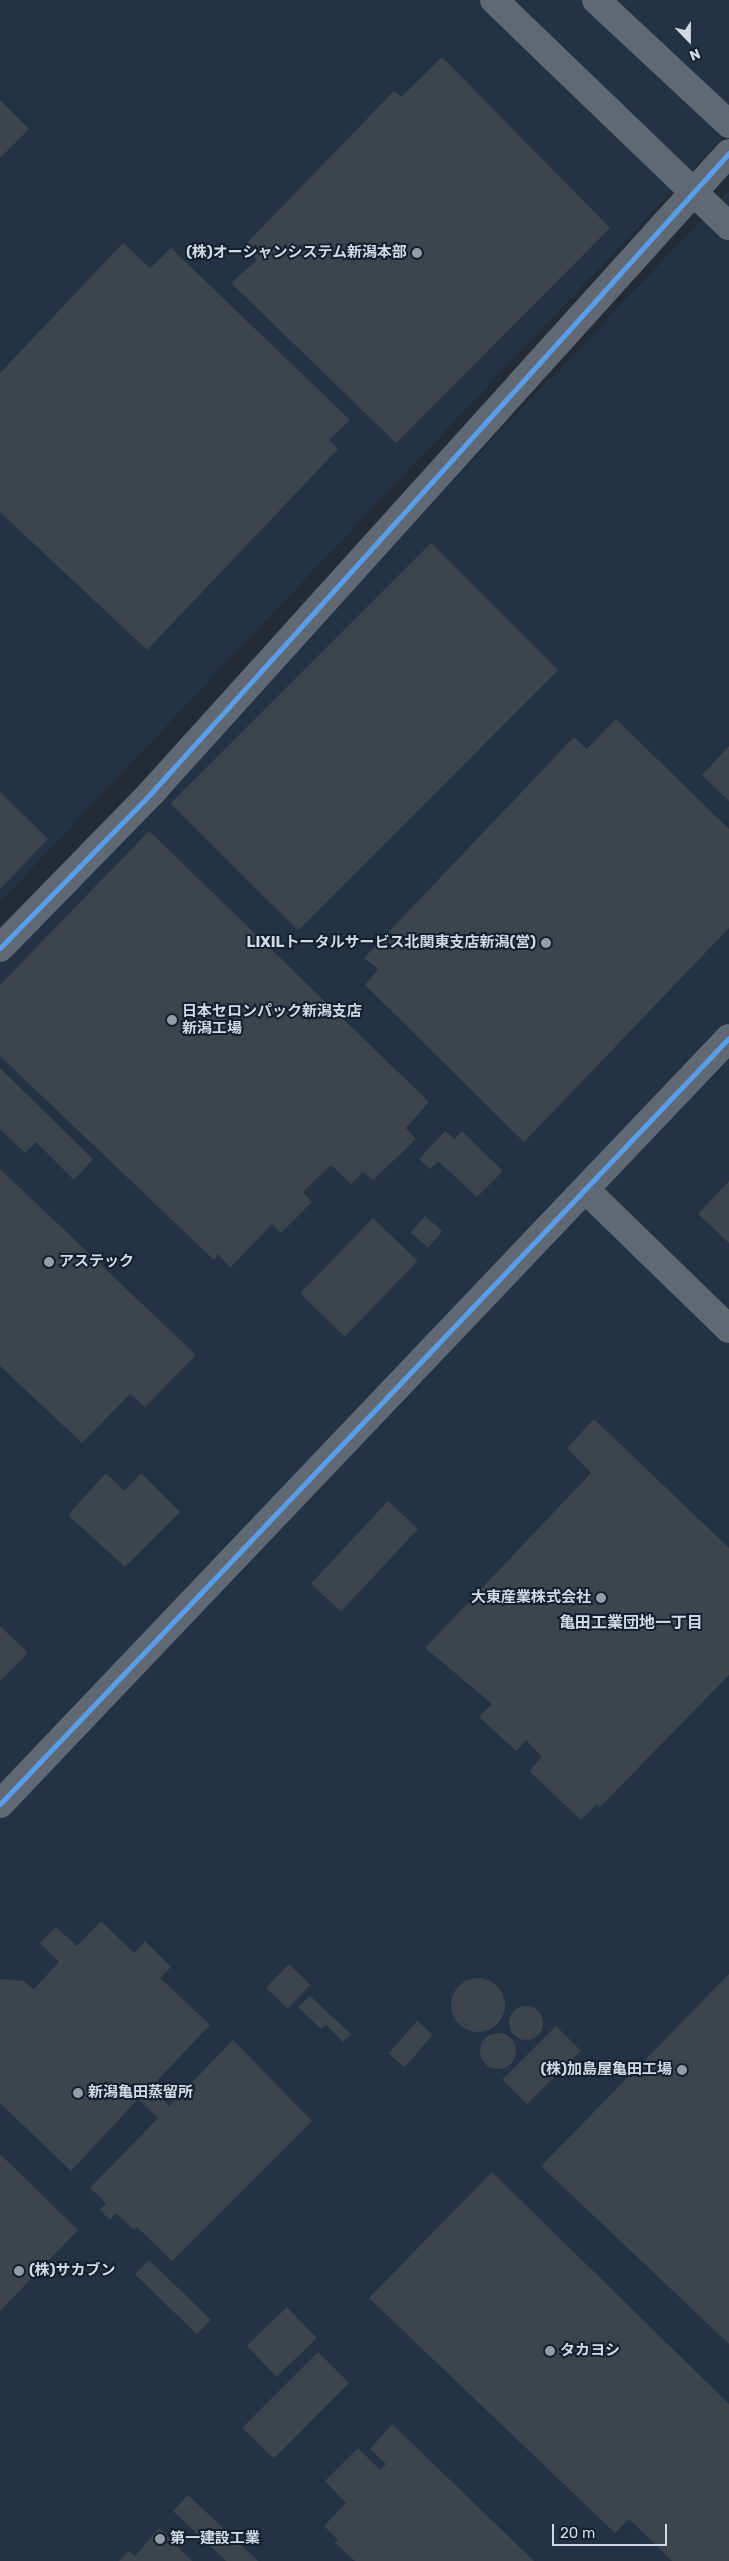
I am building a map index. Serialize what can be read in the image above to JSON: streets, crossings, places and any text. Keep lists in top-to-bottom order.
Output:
{
  "districts": ["亀田工業団地一丁目"],
  "places": [
    "(株)オーシャンシステム新潟本部",
    "LIXILトータルサービス北関東支店新潟(営)",
    "日本セロンパック新潟支店 新潟工場",
    "アステック",
    "大東産業株式会社",
    "(株)加島屋亀田工場",
    "新潟亀田蒸留所",
    "(株)サカブン",
    "タカヨシ",
    "第一建設工業"
  ],
  "scale_bar": "20 m",
  "north": "bottom"
}
